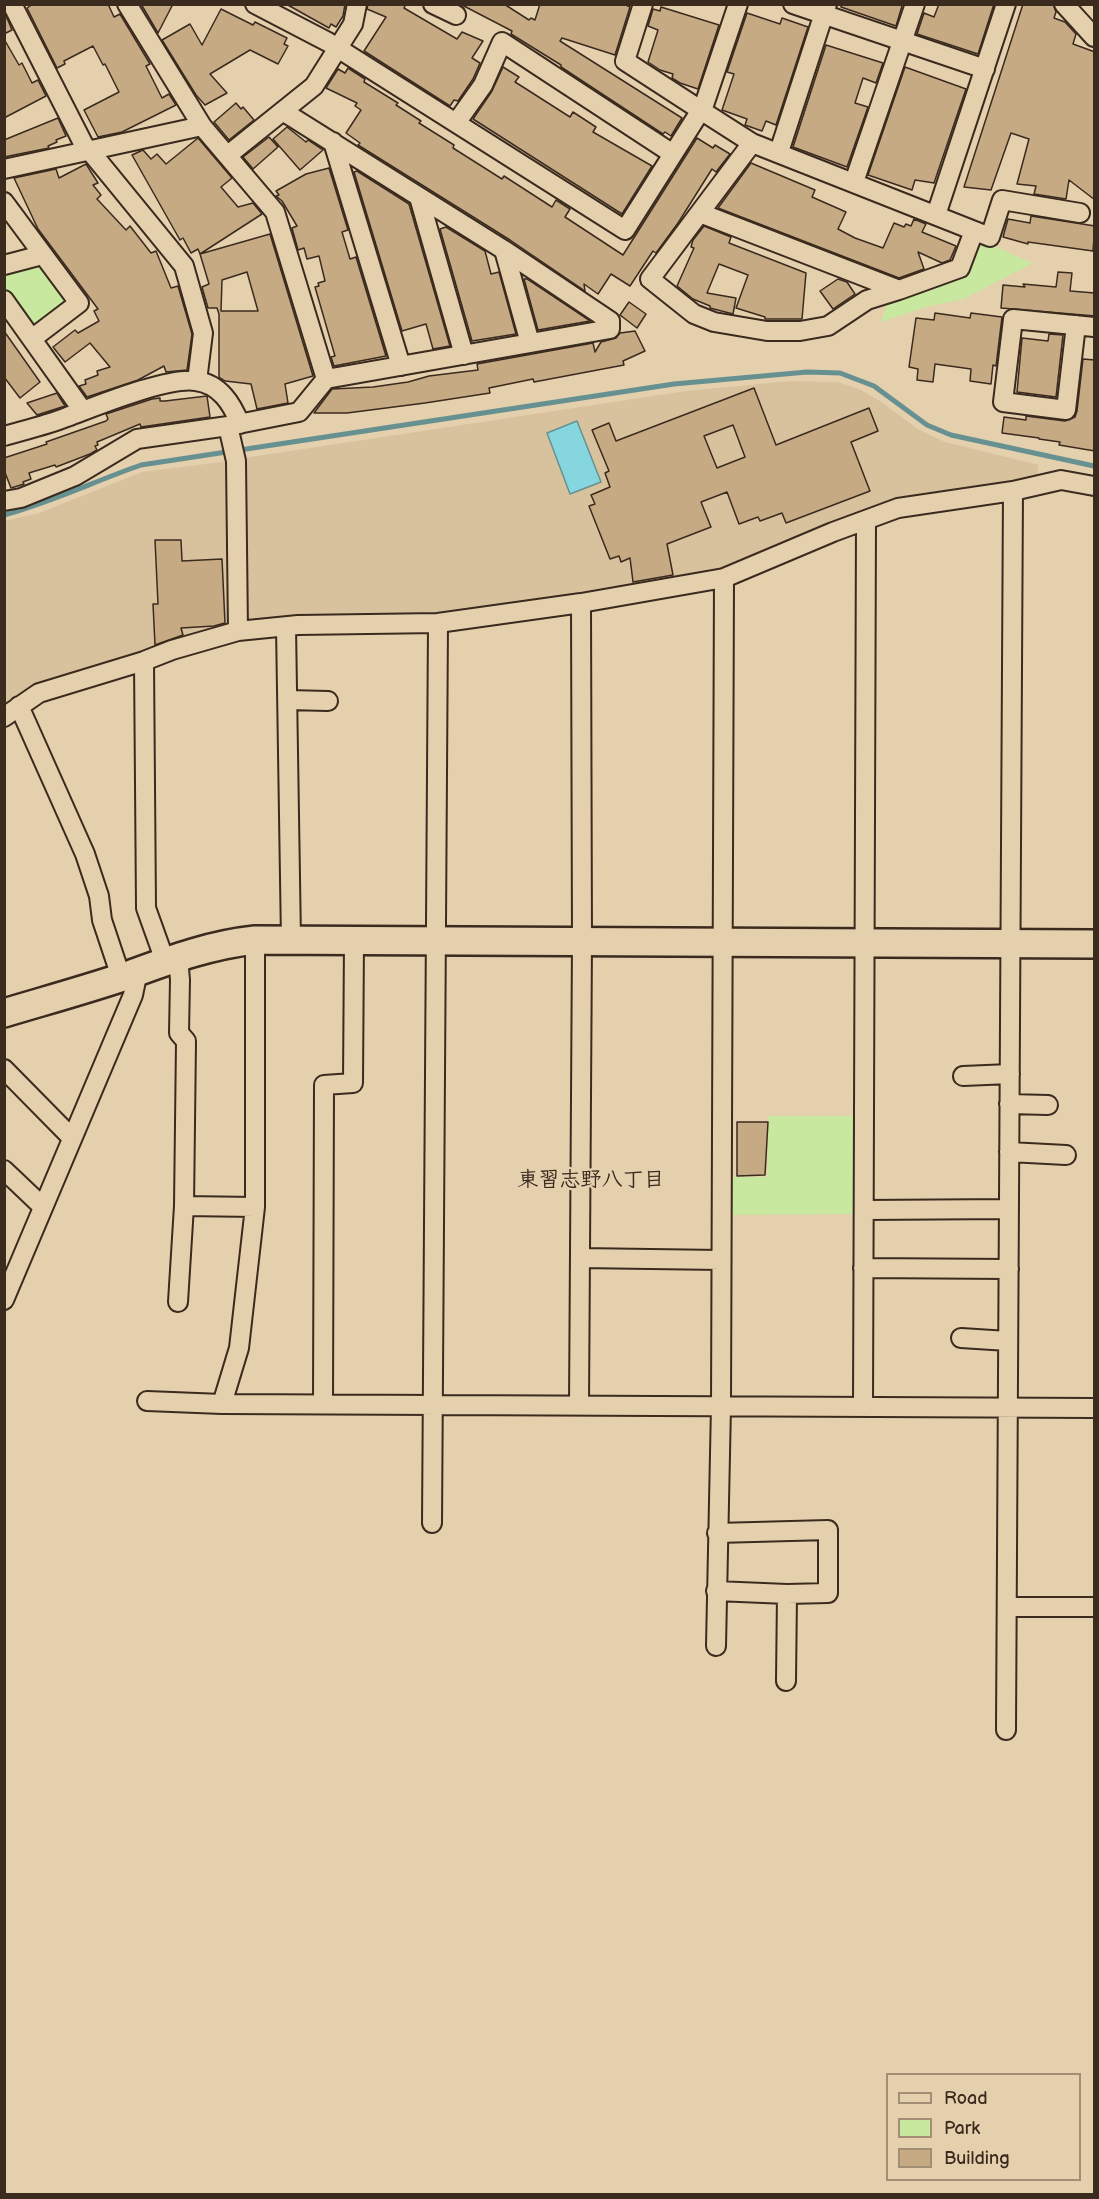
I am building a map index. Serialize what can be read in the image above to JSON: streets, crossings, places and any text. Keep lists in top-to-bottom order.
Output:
{
  "districts": ["東習志野八丁目"],
  "legend": ["Road", "Park", "Building"]
}
